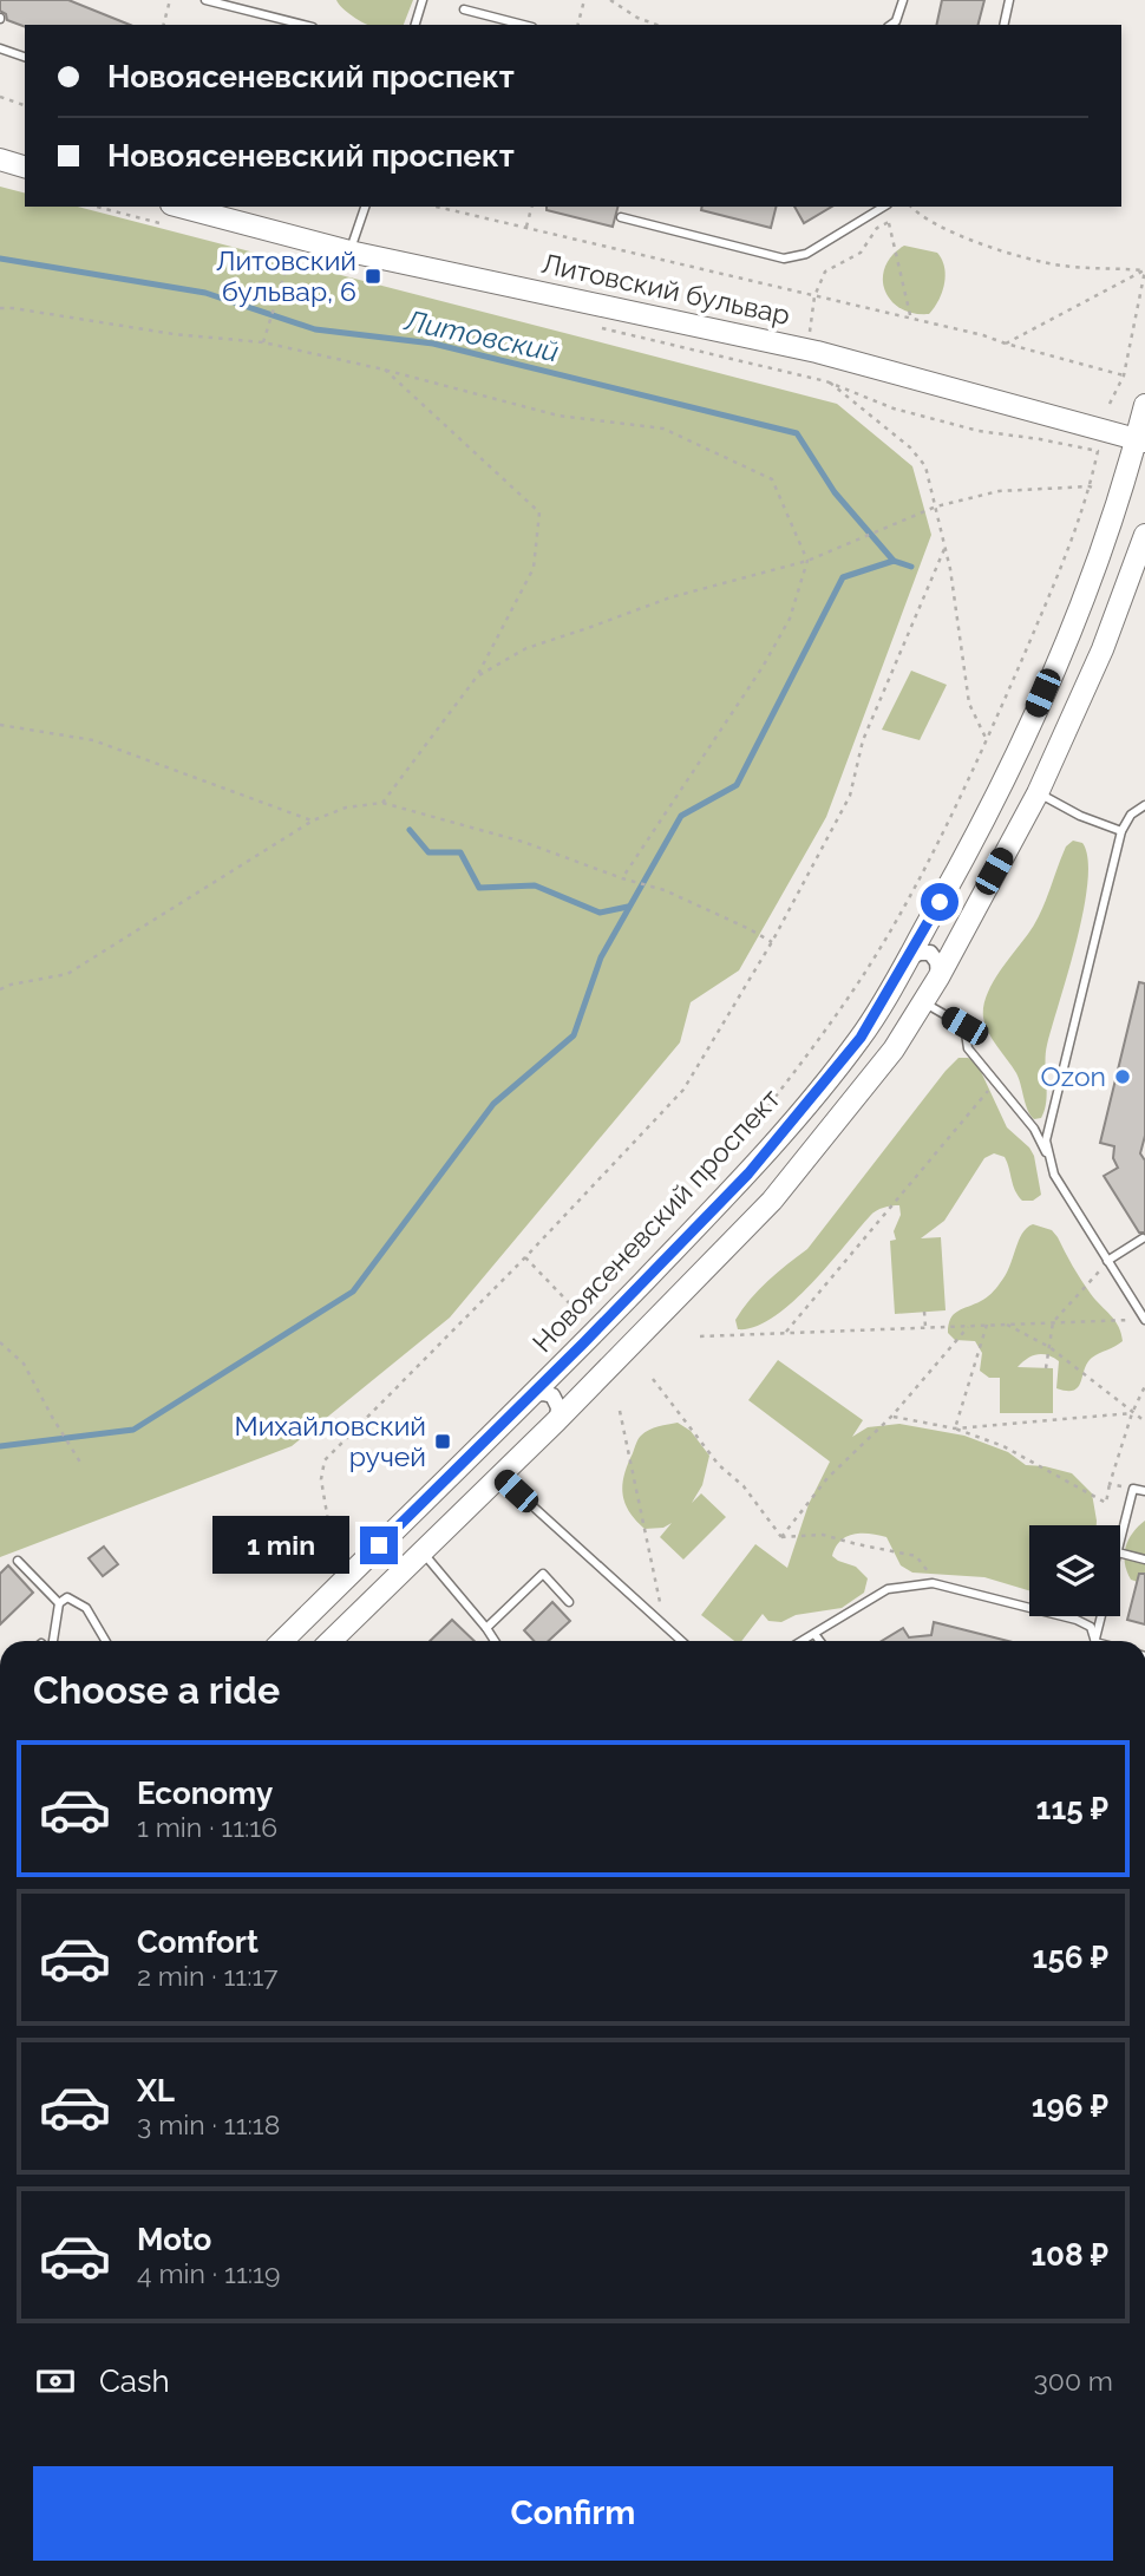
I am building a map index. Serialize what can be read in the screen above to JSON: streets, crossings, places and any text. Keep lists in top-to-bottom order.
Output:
{
  "streets": {
    "main road": ["Литовский бульвар", "Новоясеневский проспект"]
  },
  "crossings": [
    ["Литовский бульвар", "Новоясеневский проспект"]
  ],
  "water": ["Литовский"],
  "places": {
    "transit": ["Литовский бульвар, 6", "Михайловский ручей"],
    "other": ["Ozon"]
  },
  "page": {
    "banner": ["Новоясеневский проспект", "Новоясеневский проспект"],
    "bubble": "1 min",
    "heading": "Choose a ride",
    "list": [
      {
        "name": "Economy",
        "note": "1 min · 11:16",
        "value": "115 ₽"
      },
      {
        "name": "Comfort",
        "note": "2 min · 11:17",
        "value": "156 ₽"
      },
      {
        "name": "XL",
        "note": "3 min · 11:18",
        "value": "196 ₽"
      },
      {
        "name": "Moto",
        "note": "4 min · 11:19",
        "value": "108 ₽"
      }
    ],
    "pay": ["Cash", "300 m"],
    "buttons": "Confirm"
  }
}
